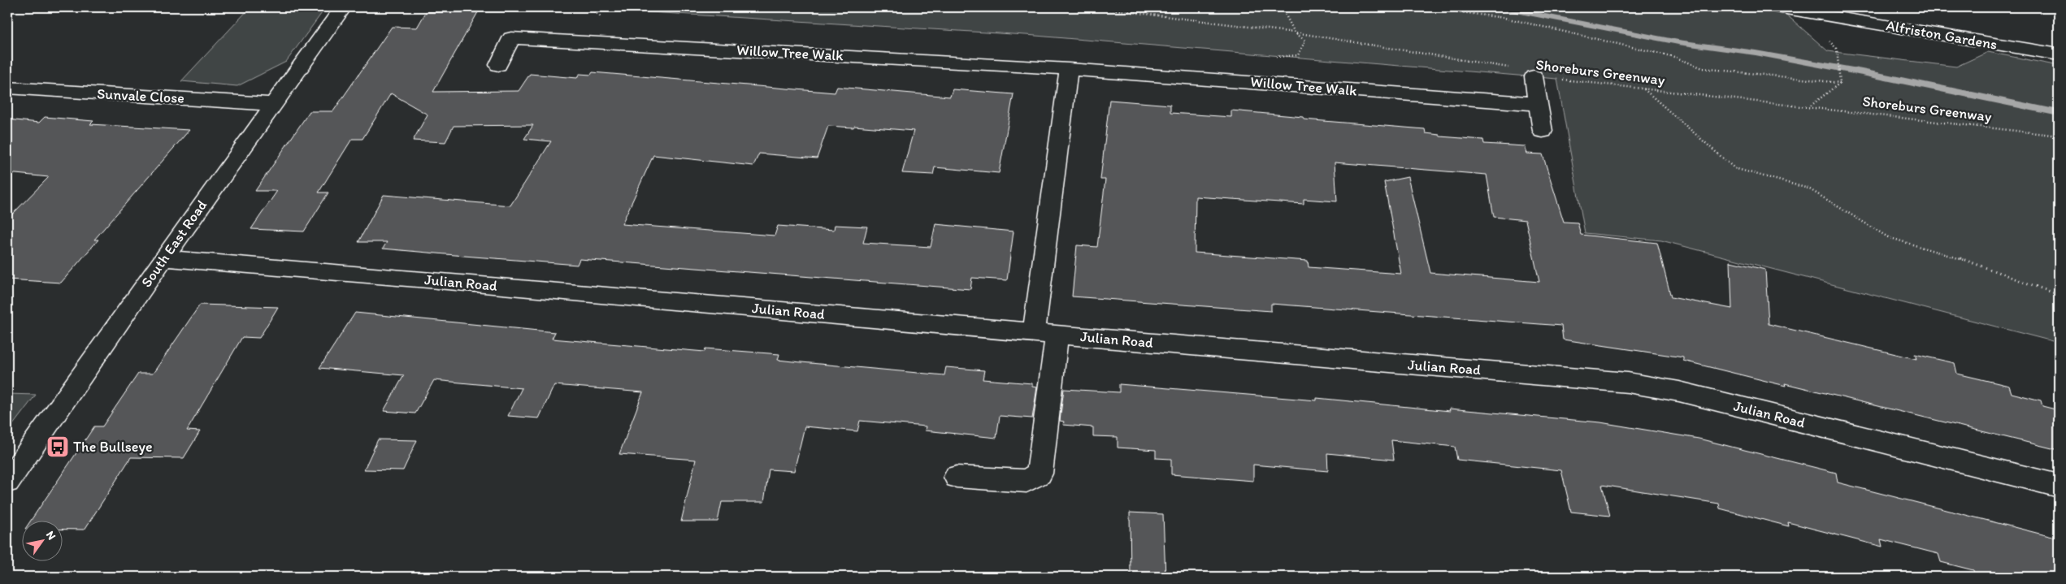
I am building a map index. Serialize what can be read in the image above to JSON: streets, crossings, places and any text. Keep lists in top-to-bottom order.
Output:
{
  "streets": {
    "street": [
      "Alfriston Gardens",
      "Willow Tree Walk",
      "Sunvale Close",
      "South East Road",
      "Julian Road"
    ],
    "path": ["Shoreburs Greenway"]
  },
  "crossings": [
    ["Sunvale Close", "South East Road"],
    ["South East Road", "Julian Road"]
  ],
  "places": {
    "bus stop": ["The Bullseye"]
  },
  "north": "top right"
}
